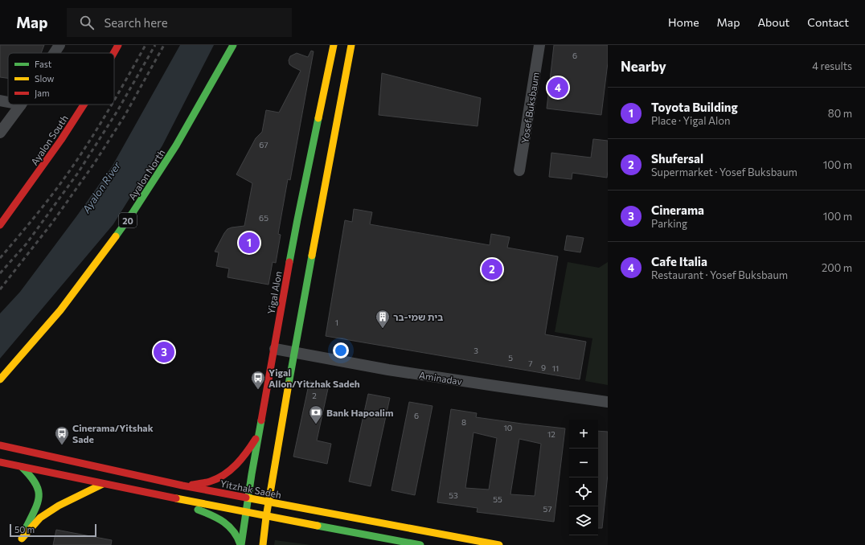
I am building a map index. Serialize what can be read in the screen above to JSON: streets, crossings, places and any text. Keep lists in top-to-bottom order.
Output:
{
  "streets": {
    "main road": [
      "Ayalon South",
      "Ayalon North",
      "20",
      "Yigal Alon",
      "Yitzhak Sadeh"
    ],
    "street": ["Yosef Buksbaum", "Aminadav"]
  },
  "crossings": [
    ["Yigal Alon", "Aminadav"],
    ["Yigal Alon", "Yitzhak Sadeh"]
  ],
  "water": ["Ayalon River"],
  "places": {
    "building": ["בית שמי-בר"],
    "bus stop": ["Yigal Allon/Yitzhak Sadeh", "Cinerama/Yitshak Sade"],
    "bank": ["Bank Hapoalim"]
  },
  "house_numbers": [
    "6",
    "67",
    "65",
    "1",
    "3",
    "5",
    "7",
    "9",
    "11",
    "2",
    "6",
    "8",
    "10",
    "12",
    "53",
    "55",
    "57"
  ],
  "legend": ["Fast", "Slow", "Jam"],
  "scale_bar": "50 m",
  "page": {
    "header": "Map",
    "search": "Search here",
    "nav": [
      "Home",
      "Map",
      "About",
      "Contact"
    ],
    "heading": ["Nearby", "4 results"],
    "pins": [
      "4",
      "1",
      "2",
      "3"
    ],
    "list": [
      {
        "mark": "1",
        "name": "Toyota Building",
        "note": "Place · Yigal Alon",
        "value": "80 m"
      },
      {
        "mark": "2",
        "name": "Shufersal",
        "note": "Supermarket · Yosef Buksbaum",
        "value": "100 m"
      },
      {
        "mark": "3",
        "name": "Cinerama",
        "note": "Parking",
        "value": "100 m"
      },
      {
        "mark": "4",
        "name": "Cafe Italia",
        "note": "Restaurant · Yosef Buksbaum",
        "value": "200 m"
      }
    ],
    "map_buttons": ["+", "−"],
    "scale": "50 m"
  }
}
